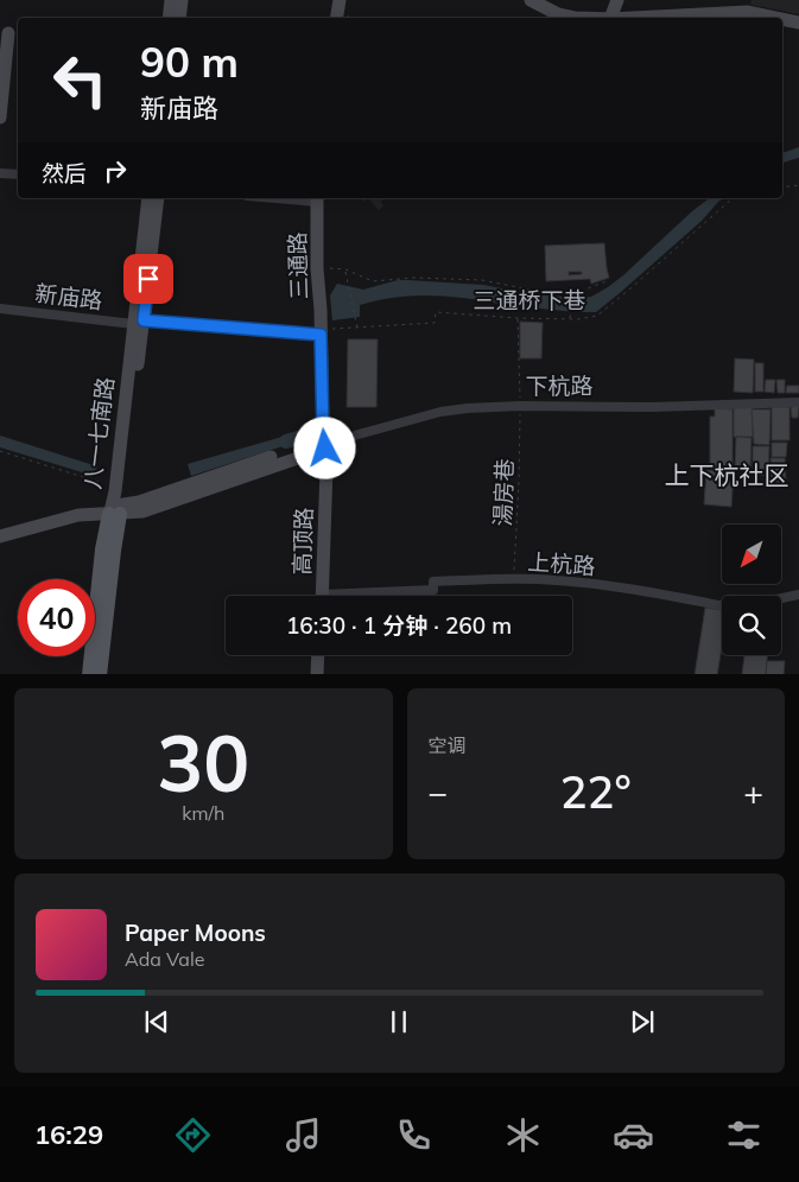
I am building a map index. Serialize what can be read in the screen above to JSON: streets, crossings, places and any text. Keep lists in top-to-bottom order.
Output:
{
  "streets": {
    "main road": [
      "三通路",
      "下杭路",
      "八一七南路",
      "高顶路"
    ],
    "street": ["新庙路", "上杭路"],
    "path": ["三通桥下巷", "湯房巷"]
  },
  "crossings": [
    ["三通路", "新庙路"],
    ["三通路", "三通桥下巷"],
    ["三通路", "下杭路"],
    ["三通路", "高顶路"],
    ["新庙路", "三通桥下巷"],
    ["新庙路", "八一七南路"],
    ["三通桥下巷", "湯房巷"],
    ["下杭路", "八一七南路"],
    ["下杭路", "湯房巷"],
    ["下杭路", "高顶路"],
    ["湯房巷", "上杭路"]
  ],
  "districts": ["上下杭社区"],
  "north": "bottom left",
  "page": {
    "turn": ["90 m", "新庙路"],
    "then": "然后",
    "limit": "40",
    "trip": "16:30 · 1 分钟 · 260 m",
    "tile": [
      ["30", "km/h"],
      "空调"
    ],
    "heat": ["−", "22°", "+"],
    "song": ["Paper Moons", "Ada Vale"],
    "tabs": "16:29"
  }
}
